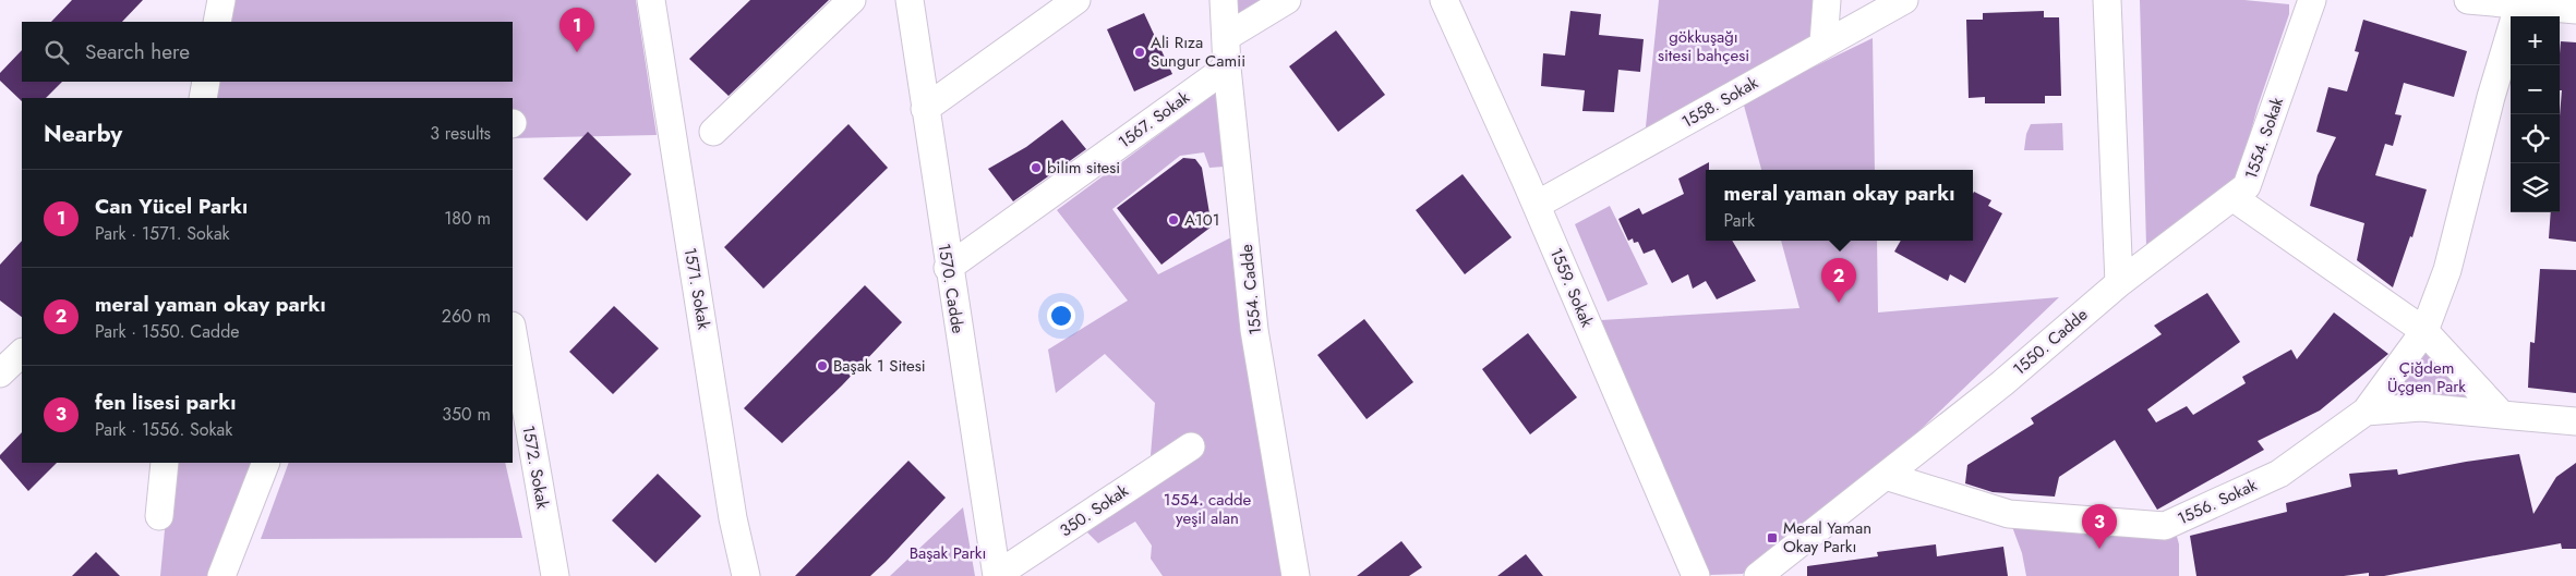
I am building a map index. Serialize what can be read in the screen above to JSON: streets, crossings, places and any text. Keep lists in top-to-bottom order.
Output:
{
  "streets": {
    "street": [
      "1558. Sokak",
      "1567. Sokak",
      "1554. Sokak",
      "1559. Sokak",
      "1571. Sokak",
      "1570. Cadde",
      "1554. Cadde",
      "1550. Cadde",
      "1572. Sokak",
      "1556. Sokak",
      "350. Sokak"
    ]
  },
  "crossings": [
    ["1558. Sokak", "1559. Sokak"],
    ["1567. Sokak", "1570. Cadde"],
    ["1567. Sokak", "1554. Cadde"],
    ["1554. Sokak", "1550. Cadde"],
    ["1570. Cadde", "350. Sokak"],
    ["1550. Cadde", "1556. Sokak"]
  ],
  "parks": [
    "gökkuşağı sitesi bahçesi",
    "Çiğdem Üçgen Park",
    "1554. cadde yeşil alan",
    "Başak Parkı"
  ],
  "places": {
    "other": [
      "Ali Rıza Sungur Camii",
      "bilim sitesi",
      "A101",
      "Başak 1 Sitesi"
    ],
    "transit": ["Meral Yaman Okay Parkı"]
  },
  "page": {
    "pins": ["1", "2", "3"],
    "map_buttons": ["+", "−"],
    "search": "Search here",
    "heading": ["Nearby", "3 results"],
    "list": [
      {
        "mark": "1",
        "name": "Can Yücel Parkı",
        "note": "Park · 1571. Sokak",
        "value": "180 m"
      },
      {
        "mark": "2",
        "name": "meral yaman okay parkı",
        "note": "Park · 1550. Cadde",
        "value": "260 m"
      },
      {
        "mark": "3",
        "name": "fen lisesi parkı",
        "note": "Park · 1556. Sokak",
        "value": "350 m"
      }
    ],
    "popup": ["meral yaman okay parkı", "Park"]
  }
}
